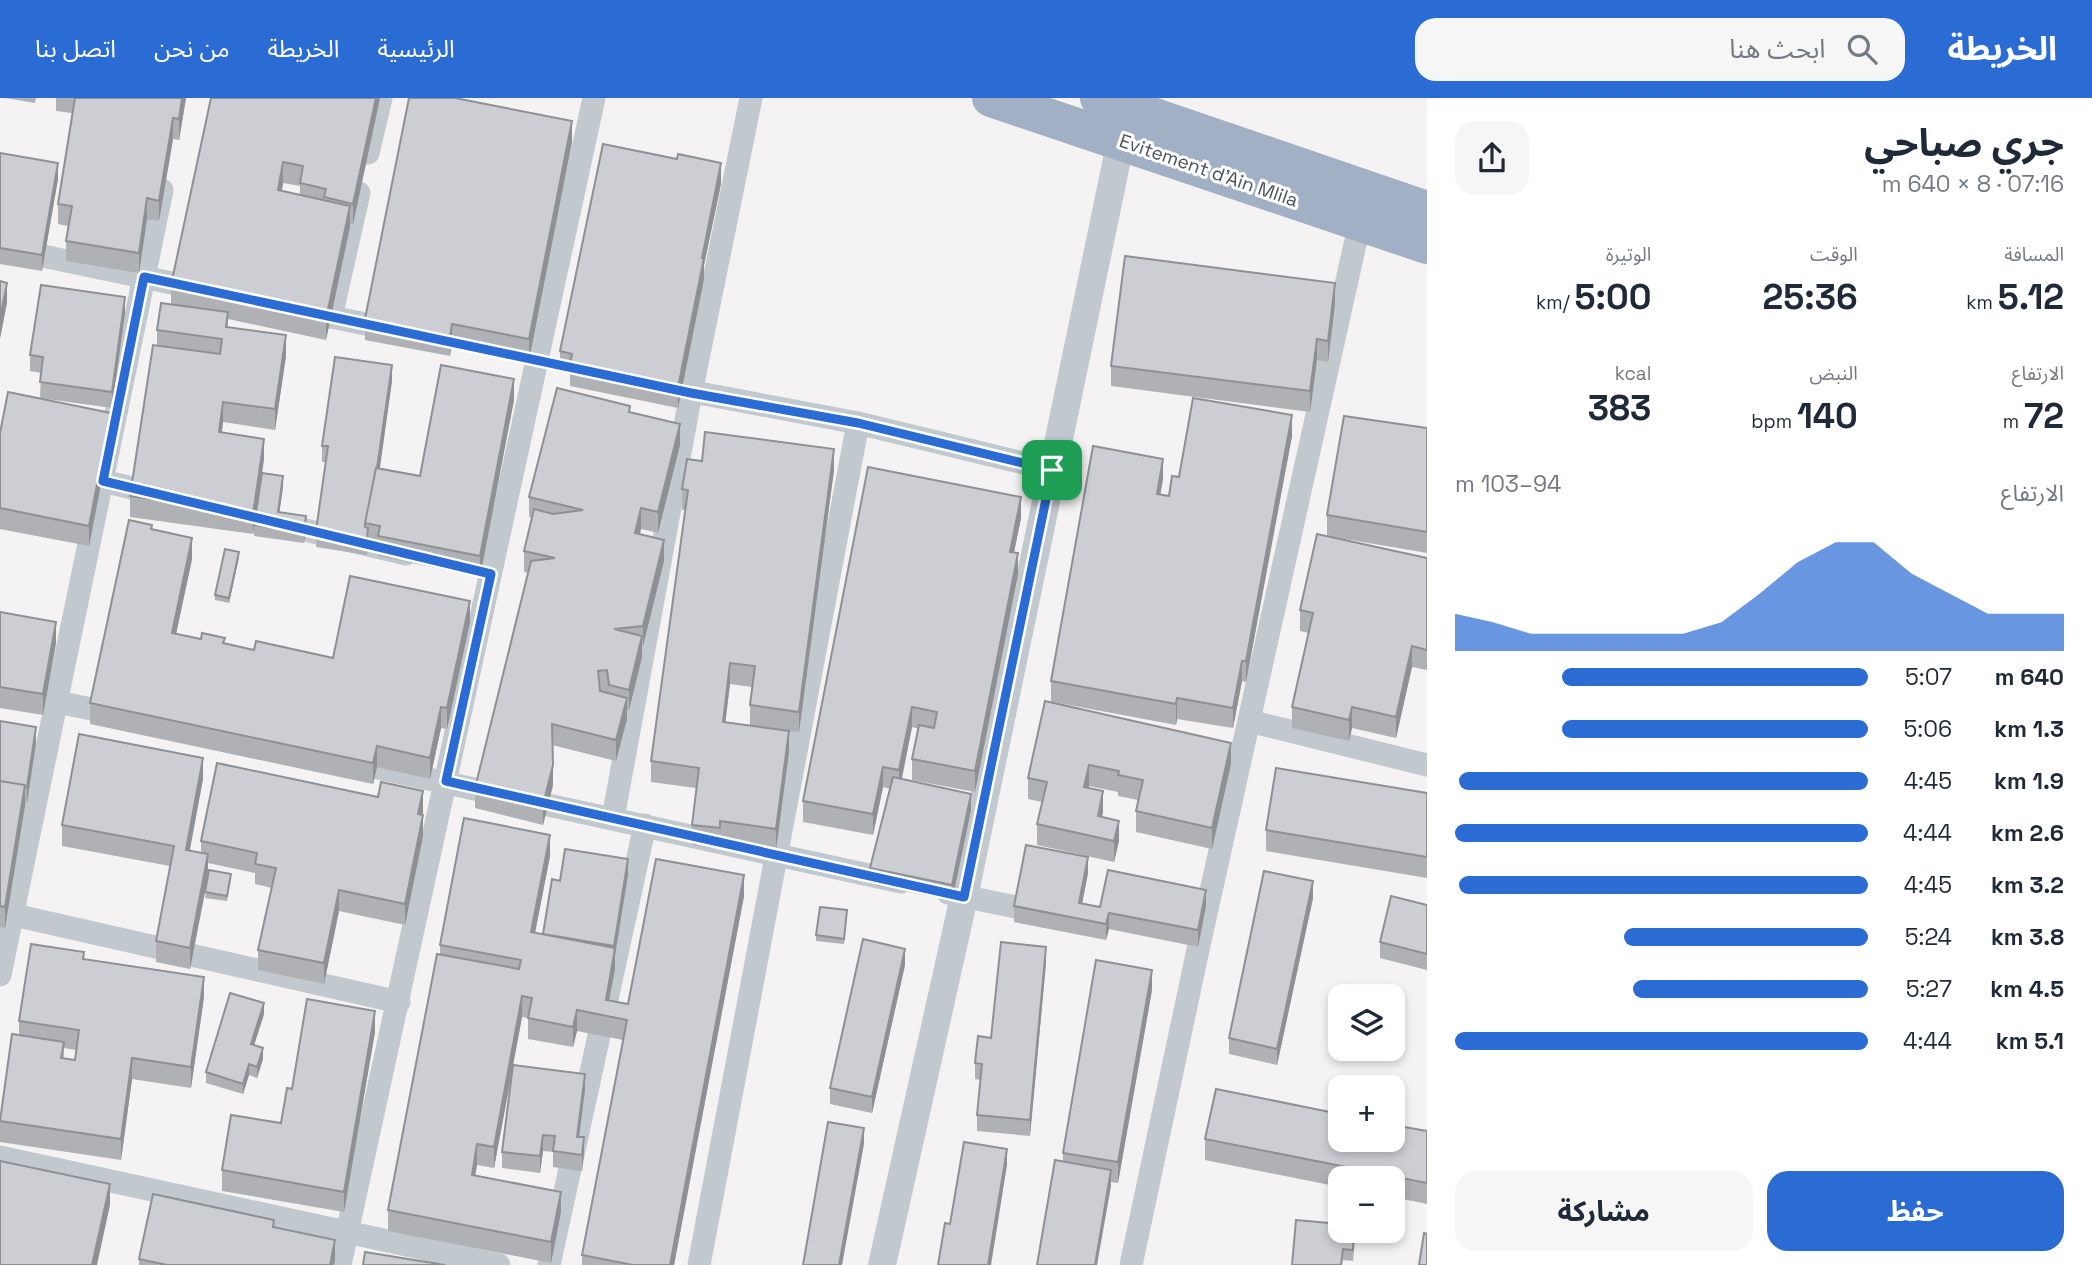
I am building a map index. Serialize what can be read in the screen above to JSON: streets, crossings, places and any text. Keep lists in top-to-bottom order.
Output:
{
  "streets": {
    "highway": ["Evitement d'Ain Mlila"]
  },
  "page": {
    "header": "الخريطة",
    "search": "ابحث هنا",
    "nav": [
      "الرئيسية",
      "الخريطة",
      "من نحن",
      "اتصل بنا"
    ],
    "heading": ["جري صباحي", "07:16 · 8 × 640 m"],
    "stats": [
      ["المسافة", "5.12 km"],
      ["الوقت", "25:36"],
      ["الوتيرة", "5:00 /km"],
      ["الارتفاع", "72 m"],
      ["النبض", "140 bpm"],
      ["kcal", "383"]
    ],
    "chart": ["الارتفاع", "94–103 m"],
    "list": [
      {
        "name": "640 m",
        "note": "5:07"
      },
      {
        "name": "1.3 km",
        "note": "5:06"
      },
      {
        "name": "1.9 km",
        "note": "4:45"
      },
      {
        "name": "2.6 km",
        "note": "4:44"
      },
      {
        "name": "3.2 km",
        "note": "4:45"
      },
      {
        "name": "3.8 km",
        "note": "5:24"
      },
      {
        "name": "4.5 km",
        "note": "5:27"
      },
      {
        "name": "5.1 km",
        "note": "4:44"
      }
    ],
    "map_buttons": ["+", "−"],
    "buttons": ["حفظ", "مشاركة"]
  }
}
